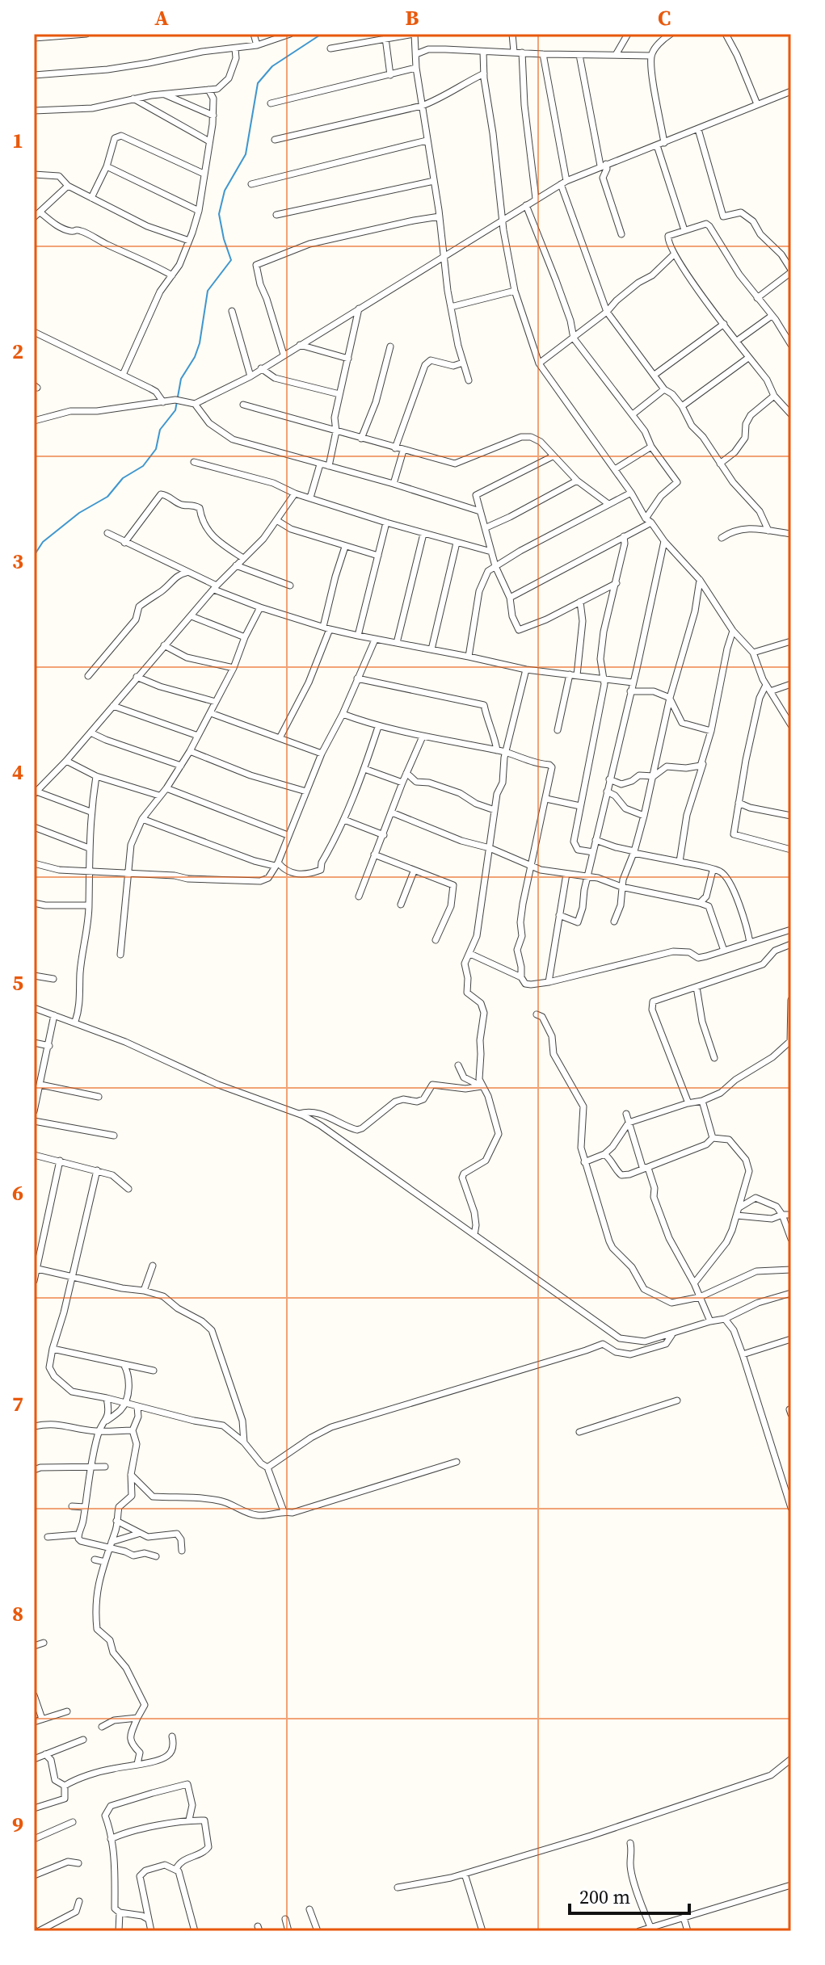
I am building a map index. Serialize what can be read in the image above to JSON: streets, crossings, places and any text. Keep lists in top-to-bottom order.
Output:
{
  "scale_bar": "200 m",
  "grid": {
    "columns": ["A", "B", "C"],
    "rows": [
      "1",
      "2",
      "3",
      "4",
      "5",
      "6",
      "7",
      "8",
      "9"
    ]
  }
}
